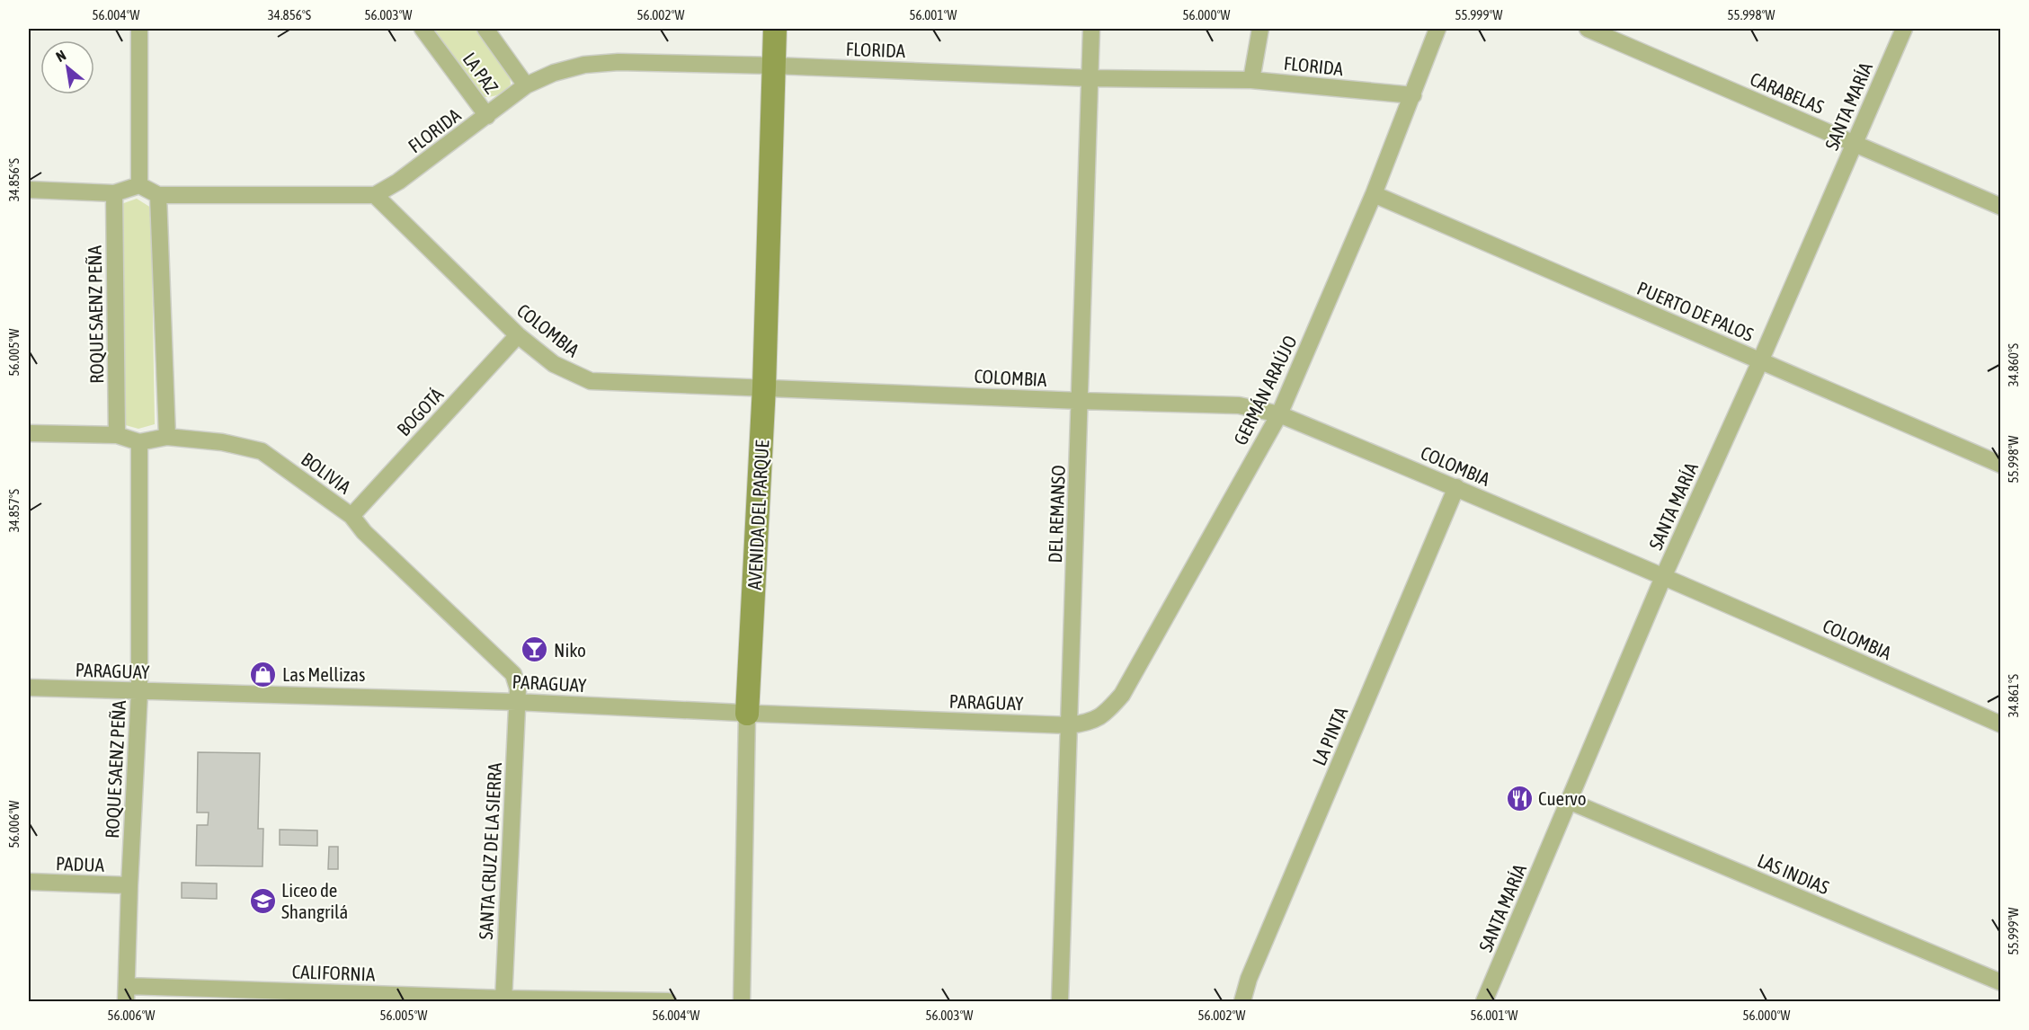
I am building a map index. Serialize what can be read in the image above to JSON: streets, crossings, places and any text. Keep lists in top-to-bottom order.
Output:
{
  "streets": {
    "street": [
      "FLORIDA",
      "LA PAZ",
      "CARABELAS",
      "SANTA MARÍA",
      "PUERTO DE PALOS",
      "ROQUE SAENZ PEÑA",
      "COLOMBIA",
      "GERMÁN ARAÚJO",
      "BOGOTÁ",
      "BOLIVIA",
      "DEL REMANSO",
      "AVENIDA DEL PARQUE",
      "PARAGUAY",
      "LA PINTA",
      "SANTA CRUZ DE LA SIERRA",
      "PADUA",
      "LAS INDIAS",
      "CALIFORNIA"
    ]
  },
  "crossings": [
    ["FLORIDA", "LA PAZ"],
    ["FLORIDA", "COLOMBIA"],
    ["FLORIDA", "GERMÁN ARAÚJO"],
    ["FLORIDA", "DEL REMANSO"],
    ["FLORIDA", "AVENIDA DEL PARQUE"],
    ["CARABELAS", "SANTA MARÍA"],
    ["SANTA MARÍA", "PUERTO DE PALOS"],
    ["SANTA MARÍA", "COLOMBIA"],
    ["SANTA MARÍA", "LAS INDIAS"],
    ["PUERTO DE PALOS", "GERMÁN ARAÚJO"],
    ["ROQUE SAENZ PEÑA", "BOLIVIA"],
    ["ROQUE SAENZ PEÑA", "PARAGUAY"],
    ["ROQUE SAENZ PEÑA", "PADUA"],
    ["ROQUE SAENZ PEÑA", "CALIFORNIA"],
    ["COLOMBIA", "GERMÁN ARAÚJO"],
    ["COLOMBIA", "BOGOTÁ"],
    ["COLOMBIA", "DEL REMANSO"],
    ["COLOMBIA", "AVENIDA DEL PARQUE"],
    ["COLOMBIA", "LA PINTA"],
    ["GERMÁN ARAÚJO", "DEL REMANSO"],
    ["GERMÁN ARAÚJO", "PARAGUAY"],
    ["BOGOTÁ", "BOLIVIA"],
    ["BOLIVIA", "PARAGUAY"],
    ["BOLIVIA", "SANTA CRUZ DE LA SIERRA"],
    ["DEL REMANSO", "PARAGUAY"],
    ["AVENIDA DEL PARQUE", "PARAGUAY"],
    ["PARAGUAY", "SANTA CRUZ DE LA SIERRA"],
    ["SANTA CRUZ DE LA SIERRA", "CALIFORNIA"]
  ],
  "places": {
    "bar": ["Niko"],
    "shop": ["Las Mellizas"],
    "restaurant": ["Cuervo"],
    "school or university": ["Liceo de Shangrilá"]
  },
  "north": "top left",
  "coordinates": [
    "56.004°W",
    "34.856°S",
    "56.003°W",
    "56.002°W",
    "56.001°W",
    "56.000°W",
    "55.999°W",
    "55.998°W",
    "56.005°W",
    "34.860°S",
    "34.857°S",
    "34.861°S",
    "56.006°W"
  ]
}
